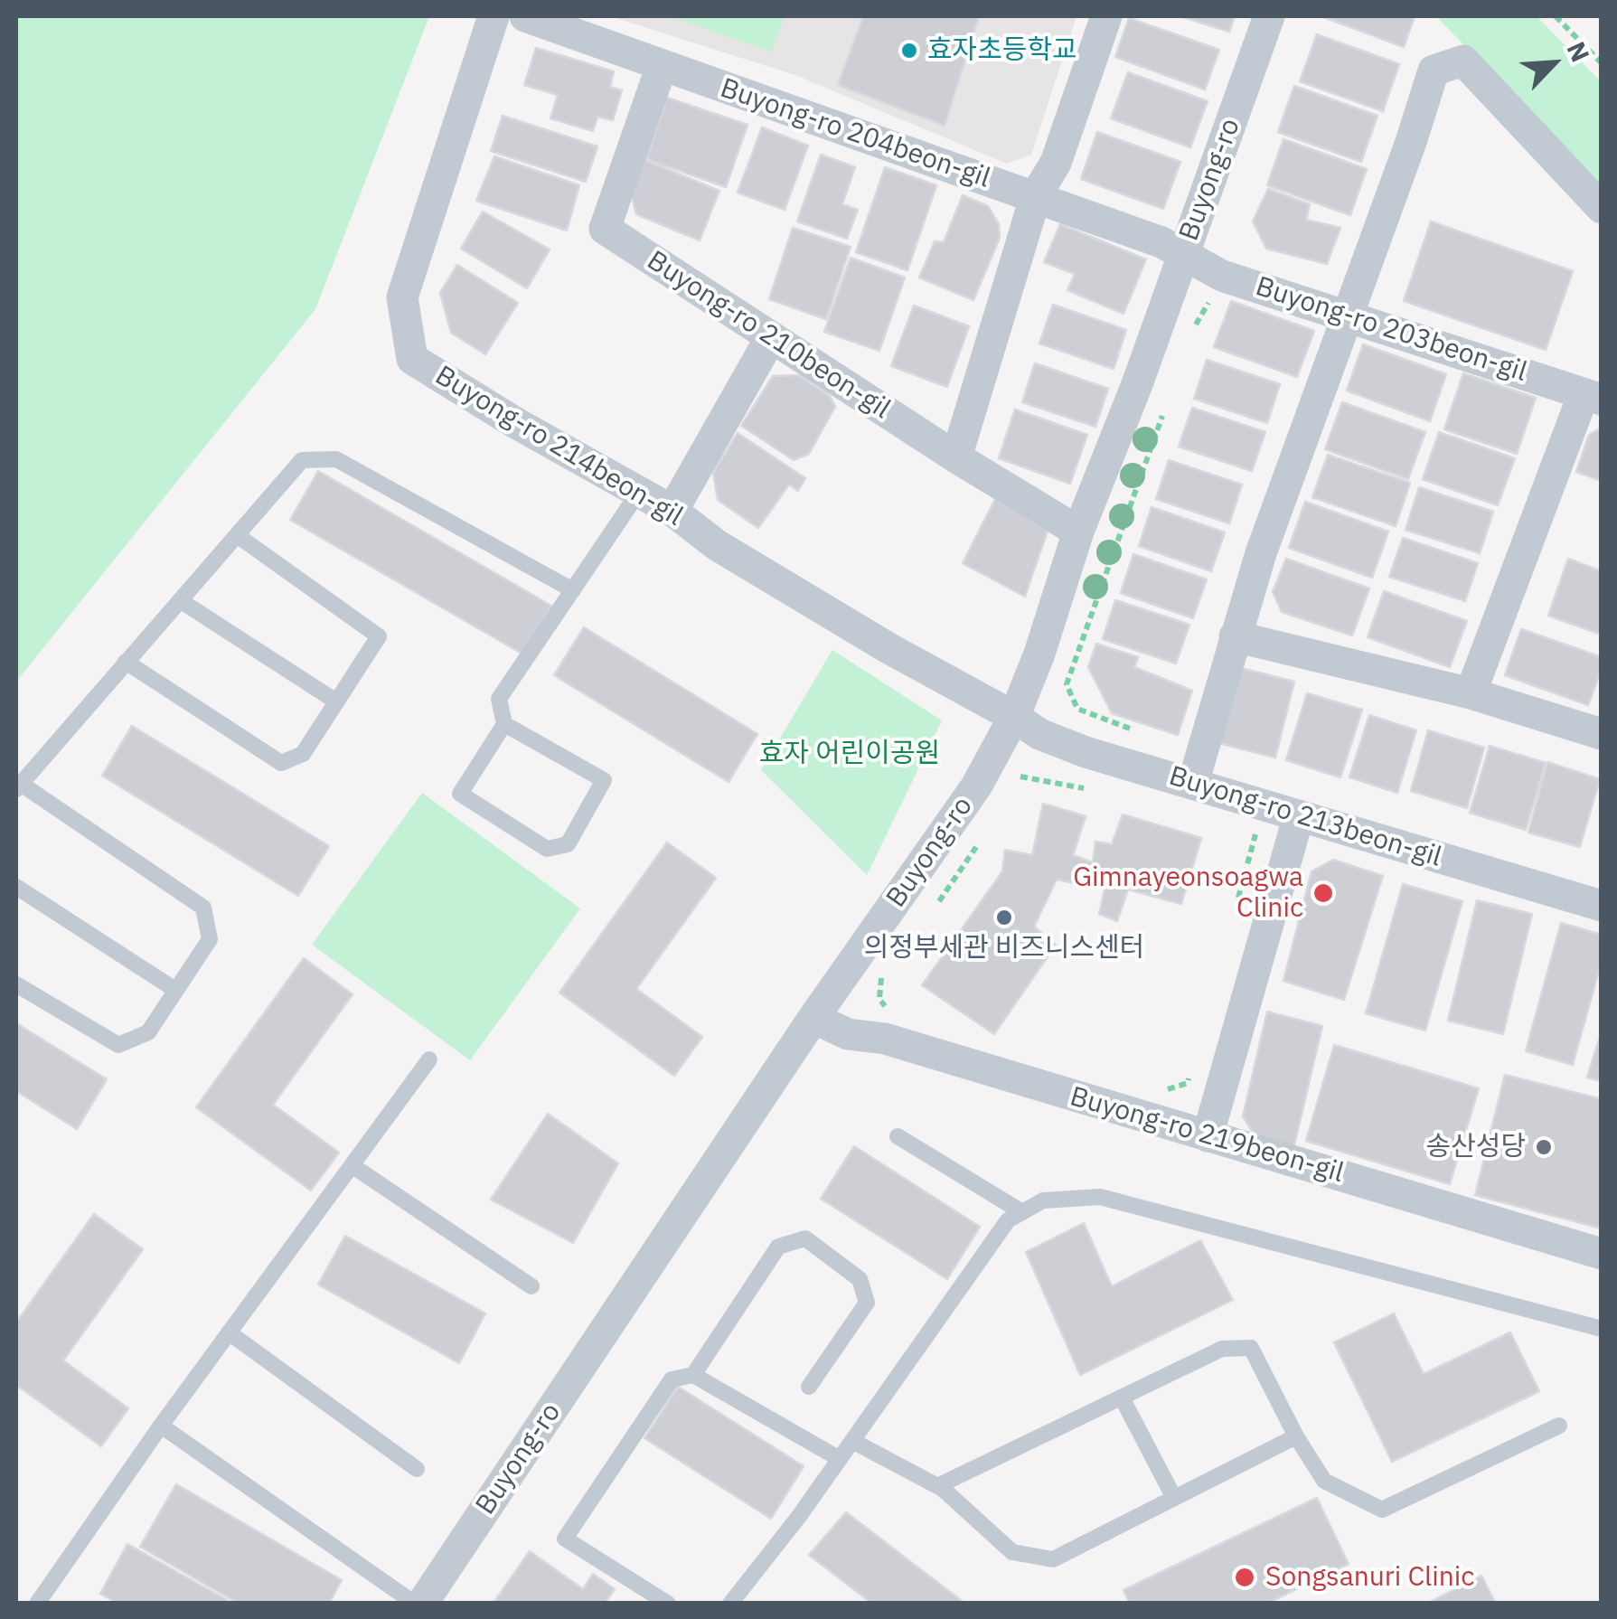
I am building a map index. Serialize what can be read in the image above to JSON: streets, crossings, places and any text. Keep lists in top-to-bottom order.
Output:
{
  "streets": {
    "street": [
      "Buyong-ro 204beon-gil",
      "Buyong-ro",
      "Buyong-ro 203beon-gil",
      "Buyong-ro 210beon-gil",
      "Buyong-ro 214beon-gil",
      "Buyong-ro 213beon-gil",
      "Buyong-ro 219beon-gil"
    ]
  },
  "crossings": [
    ["Buyong-ro 204beon-gil", "Buyong-ro"],
    ["Buyong-ro 204beon-gil", "Buyong-ro 203beon-gil"],
    ["Buyong-ro 204beon-gil", "Buyong-ro 210beon-gil"],
    ["Buyong-ro", "Buyong-ro 203beon-gil"],
    ["Buyong-ro", "Buyong-ro 210beon-gil"],
    ["Buyong-ro", "Buyong-ro 214beon-gil"],
    ["Buyong-ro", "Buyong-ro 213beon-gil"],
    ["Buyong-ro", "Buyong-ro 219beon-gil"],
    ["Buyong-ro 214beon-gil", "Buyong-ro 213beon-gil"]
  ],
  "parks": ["효자 어린이공원"],
  "places": [
    "효자초등학교",
    "Gimnayeonsoagwa Clinic",
    "의정부세관 비즈니스센터",
    "송산성당",
    "Songsanuri Clinic"
  ],
  "north": "top right"
}
